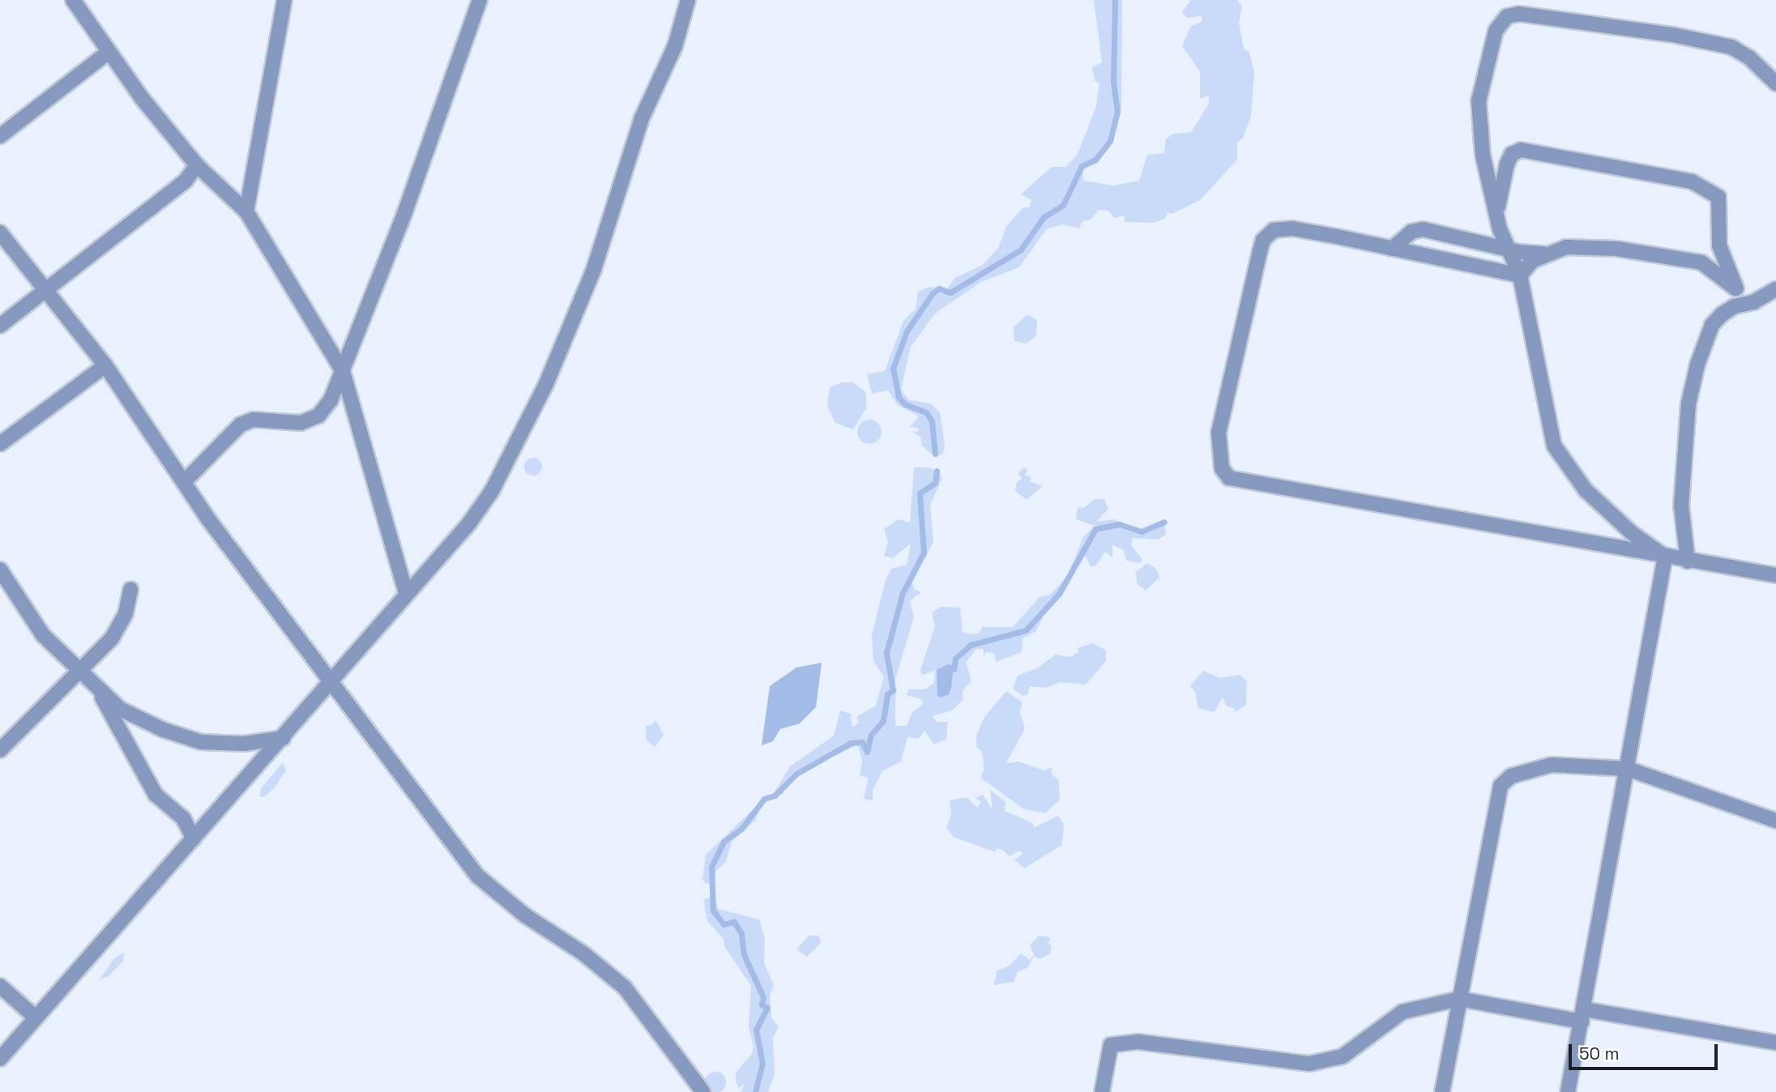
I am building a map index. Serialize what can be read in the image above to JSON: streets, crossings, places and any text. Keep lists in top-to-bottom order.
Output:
{
  "scale_bar": "50 m"
}
